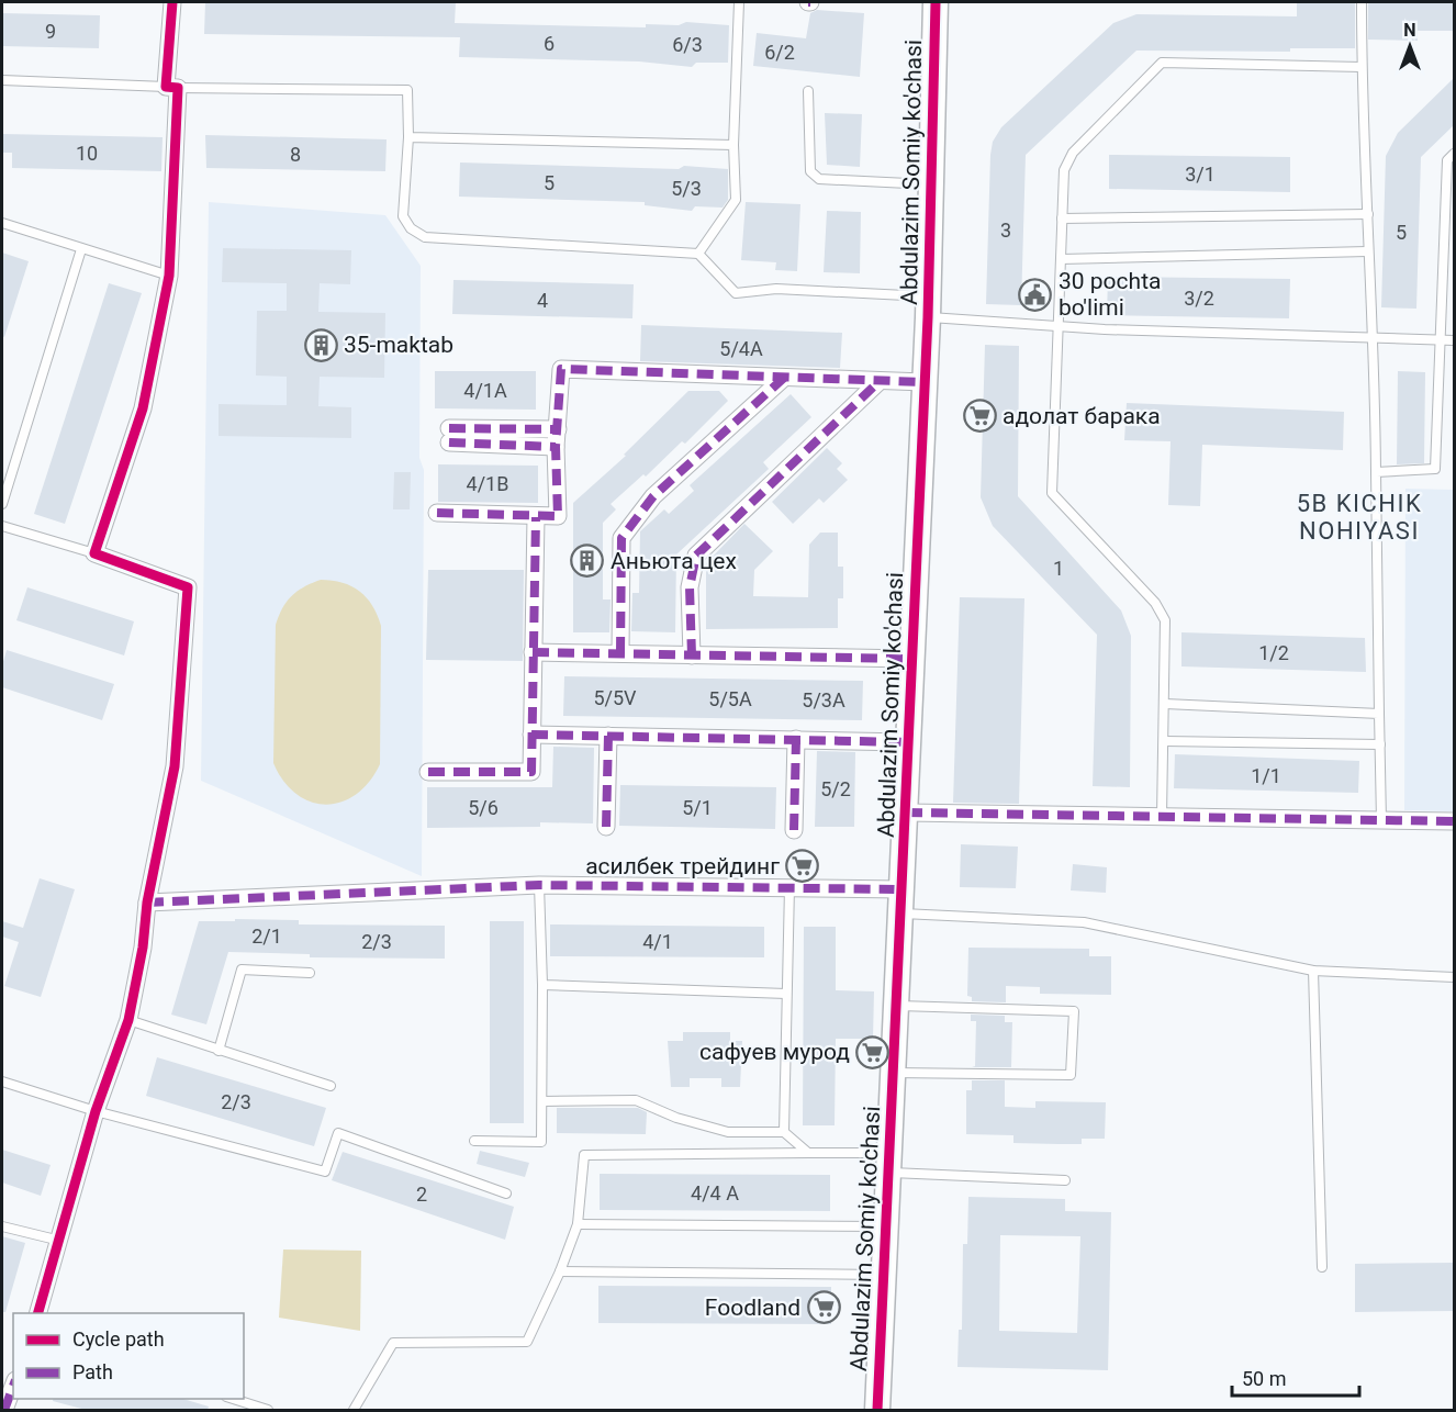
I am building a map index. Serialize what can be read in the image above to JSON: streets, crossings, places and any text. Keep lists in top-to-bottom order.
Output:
{
  "streets": {
    "street": ["Abdulazim Somiy ko'chasi"]
  },
  "districts": ["5B KICHIK NOHIYASI"],
  "places": {
    "public building": ["30 pochta bo'limi"],
    "building": ["35-maktab", "Аньюта цех"],
    "supermarket": [
      "адолат барака",
      "асилбек трейдинг",
      "сафуев мурод",
      "Foodland"
    ]
  },
  "house_numbers": [
    "9",
    "6",
    "6/3",
    "6/2",
    "10",
    "8",
    "3/1",
    "5",
    "5/3",
    "3",
    "5",
    "3/2",
    "4",
    "5/4A",
    "4/1A",
    "4/1B",
    "1",
    "1/2",
    "5/5V",
    "5/5A",
    "5/3A",
    "1/1",
    "5/2",
    "5/6",
    "5/1",
    "2/1",
    "2/3",
    "4/1",
    "2/3",
    "4/4 A",
    "2"
  ],
  "legend": ["Cycle path", "Path"],
  "scale_bar": "50 m",
  "north": "top"
}
